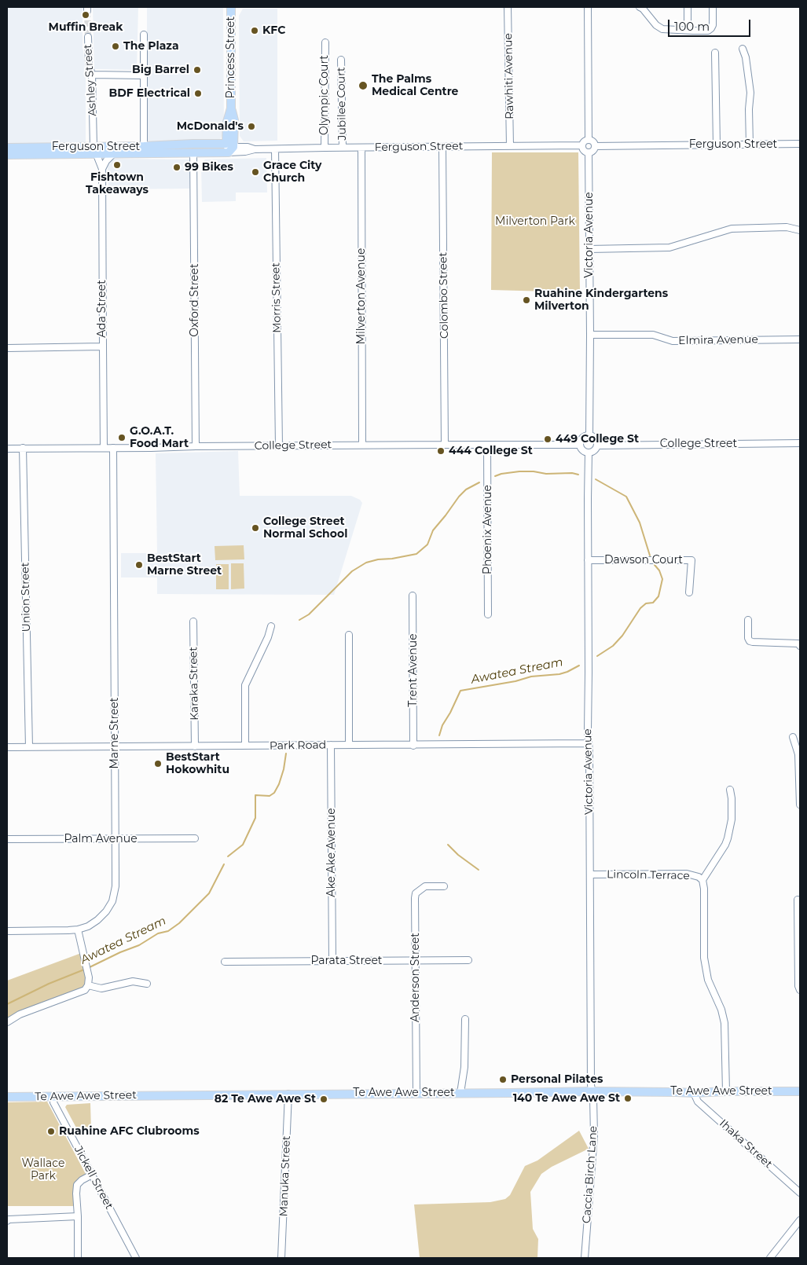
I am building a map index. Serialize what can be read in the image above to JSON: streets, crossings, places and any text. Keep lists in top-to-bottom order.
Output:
{
  "streets": {
    "main road": ["Princess Street", "Ferguson Street", "Te Awe Awe Street"],
    "street": [
      "Rawhiti Avenue",
      "Ashley Street",
      "Olympic Court",
      "Jubilee Court",
      "Victoria Avenue",
      "Colombo Street",
      "Milverton Avenue",
      "Morris Street",
      "Oxford Street",
      "Ada Street",
      "Elmira Avenue",
      "College Street",
      "Phoenix Avenue",
      "Dawson Court",
      "Union Street",
      "Trent Avenue",
      "Karaka Street",
      "Marne Street",
      "Park Road",
      "Palm Avenue",
      "Ake Ake Avenue",
      "Lincoln Terrace",
      "Parata Street",
      "Anderson Street",
      "Ihaka Street",
      "Caccia Birch Lane",
      "Manuka Street",
      "Jickell Street"
    ]
  },
  "crossings": [
    ["Princess Street", "Ferguson Street"],
    ["Rawhiti Avenue", "Ferguson Street"],
    ["Ashley Street", "Ferguson Street"],
    ["Ashley Street", "Ada Street"],
    ["Olympic Court", "Ferguson Street"],
    ["Jubilee Court", "Ferguson Street"],
    ["Ferguson Street", "Victoria Avenue"],
    ["Ferguson Street", "Colombo Street"],
    ["Ferguson Street", "Milverton Avenue"],
    ["Ferguson Street", "Morris Street"],
    ["Ferguson Street", "Oxford Street"],
    ["Ferguson Street", "Ada Street"],
    ["Victoria Avenue", "Elmira Avenue"],
    ["Victoria Avenue", "College Street"],
    ["Victoria Avenue", "Dawson Court"],
    ["Victoria Avenue", "Park Road"],
    ["Victoria Avenue", "Lincoln Terrace"],
    ["Victoria Avenue", "Te Awe Awe Street"],
    ["Victoria Avenue", "Caccia Birch Lane"],
    ["Colombo Street", "College Street"],
    ["Milverton Avenue", "College Street"],
    ["Morris Street", "College Street"],
    ["Oxford Street", "College Street"],
    ["Ada Street", "College Street"],
    ["College Street", "Phoenix Avenue"],
    ["College Street", "Union Street"],
    ["College Street", "Marne Street"],
    ["Union Street", "Park Road"],
    ["Trent Avenue", "Park Road"],
    ["Karaka Street", "Park Road"],
    ["Marne Street", "Park Road"],
    ["Marne Street", "Palm Avenue"],
    ["Park Road", "Ake Ake Avenue"],
    ["Ake Ake Avenue", "Parata Street"],
    ["Lincoln Terrace", "Te Awe Awe Street"],
    ["Parata Street", "Anderson Street"],
    ["Anderson Street", "Te Awe Awe Street"],
    ["Te Awe Awe Street", "Ihaka Street"],
    ["Te Awe Awe Street", "Caccia Birch Lane"],
    ["Te Awe Awe Street", "Manuka Street"],
    ["Te Awe Awe Street", "Jickell Street"]
  ],
  "water": ["Awatea Stream"],
  "parks": ["Milverton Park", "Wallace Park"],
  "places": [
    "Muffin Break",
    "KFC",
    "The Plaza",
    "Big Barrel",
    "The Palms Medical Centre",
    "BDF Electrical",
    "McDonald's",
    "Fishtown Takeaways",
    "99 Bikes",
    "Grace City Church",
    "Ruahine Kindergartens Milverton",
    "G.O.A.T. Food Mart",
    "449 College St",
    "444 College St",
    "College Street Normal School",
    "BestStart Marne Street",
    "BestStart Hokowhitu",
    "Personal Pilates",
    "140 Te Awe Awe St",
    "82 Te Awe Awe St",
    "Ruahine AFC Clubrooms"
  ],
  "scale_bar": "100 m"
}
